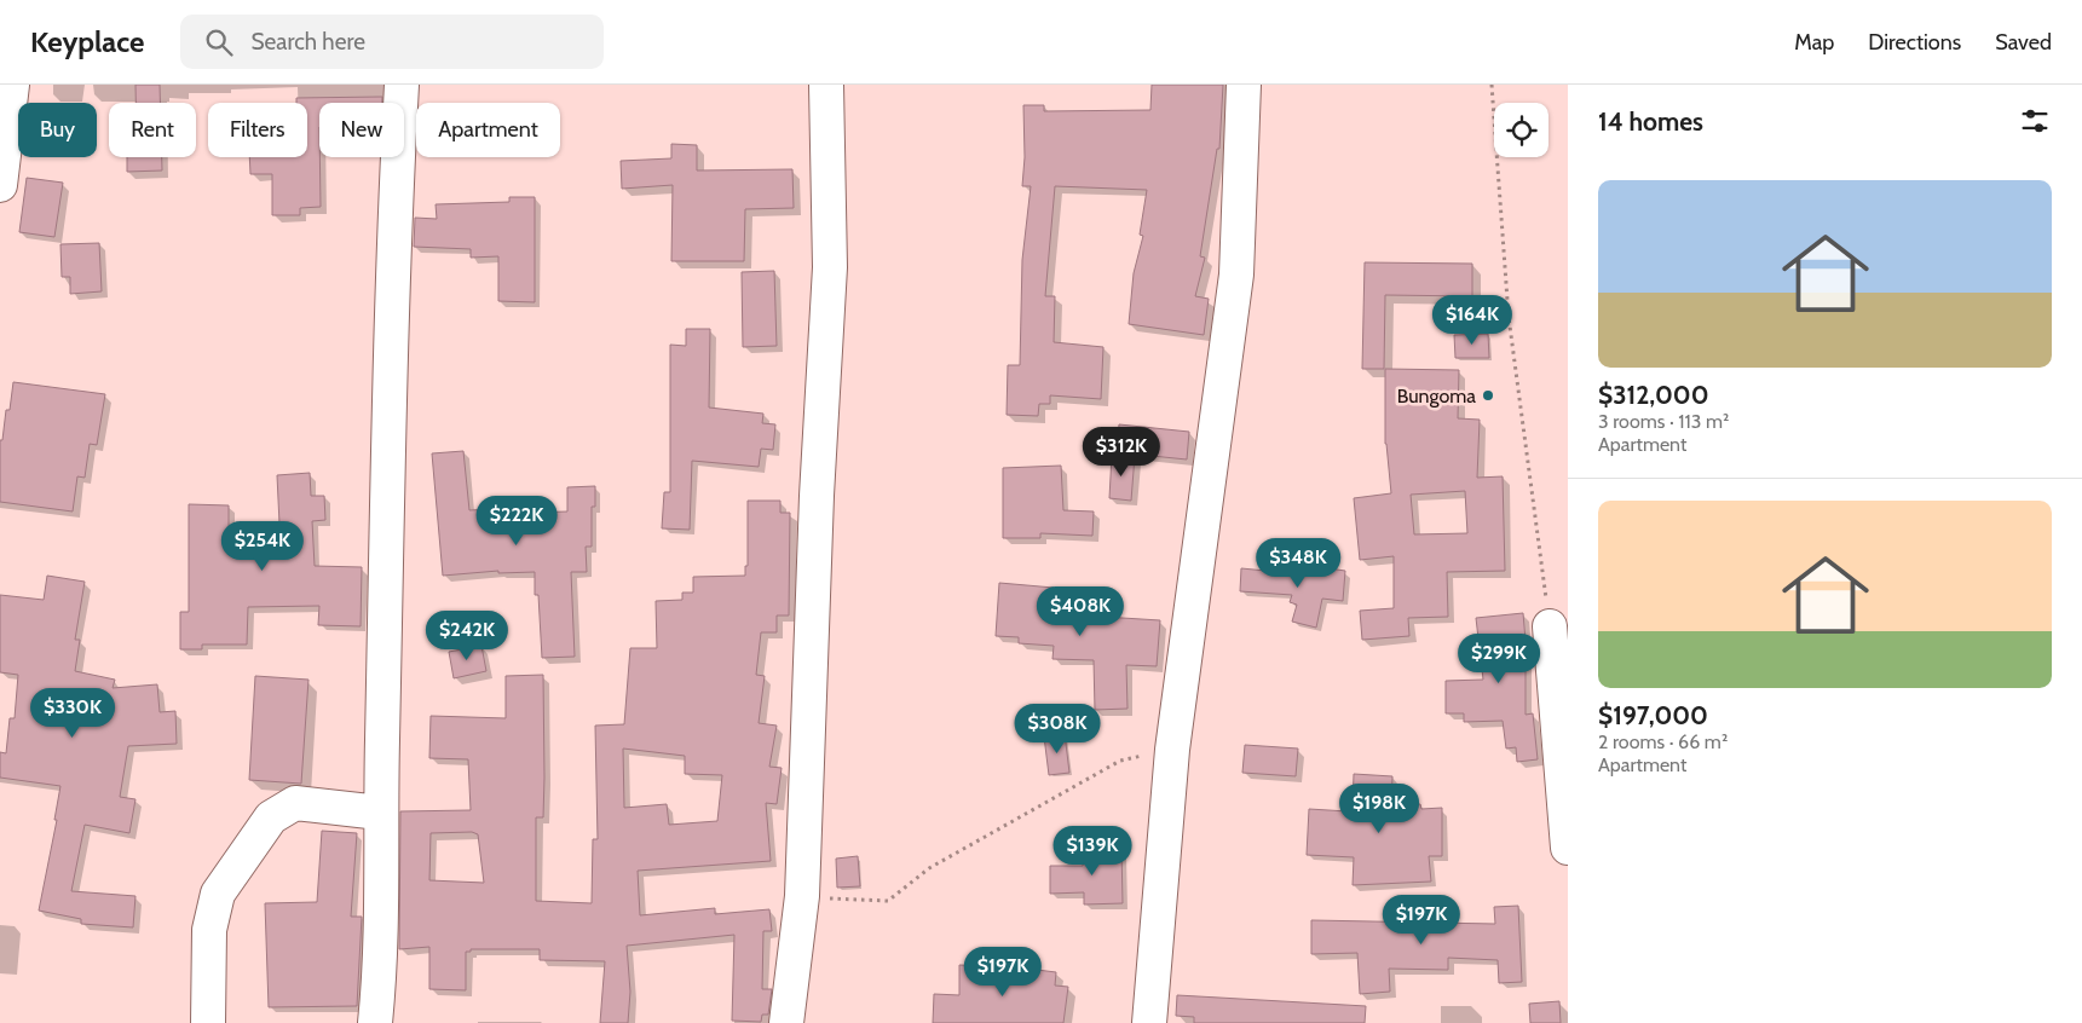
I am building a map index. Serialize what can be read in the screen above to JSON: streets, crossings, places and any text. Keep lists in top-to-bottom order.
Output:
{
  "places": ["Bungoma"],
  "page": {
    "header": "Keyplace",
    "search": "Search here",
    "nav": ["Map", "Directions", "Saved"],
    "heading": "14 homes",
    "chip": [
      "Buy",
      "Rent",
      "Filters",
      "New",
      "Apartment"
    ],
    "list": [
      {
        "name": "$312,000",
        "note": "3 rooms · 113 m² · Apartment"
      },
      {
        "name": "$197,000",
        "note": "2 rooms · 66 m² · Apartment"
      }
    ],
    "price": [
      "$164K",
      "$312K",
      "$222K",
      "$254K",
      "$348K",
      "$408K",
      "$242K",
      "$299K",
      "$330K",
      "$308K",
      "$198K",
      "$139K",
      "$197K",
      "$197K"
    ]
  }
}
